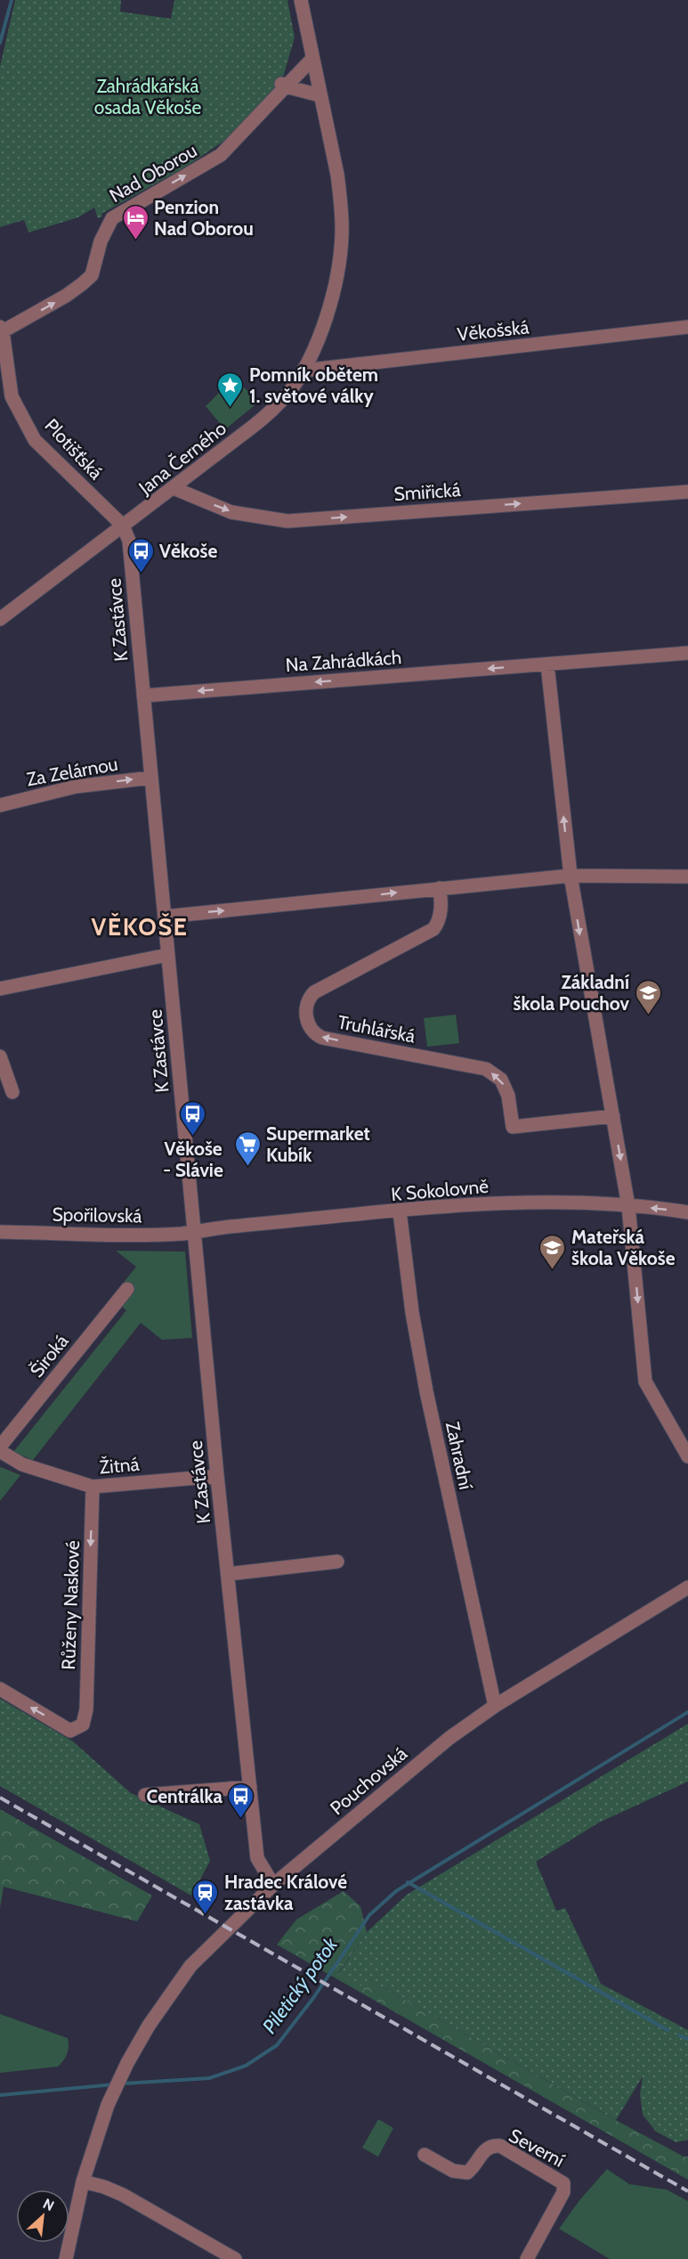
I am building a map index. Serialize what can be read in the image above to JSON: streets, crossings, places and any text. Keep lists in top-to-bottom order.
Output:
{
  "streets": {
    "street": [
      "Nad Oborou",
      "Věkošská",
      "Plotišťská",
      "Jana Černého",
      "Smiřická",
      "K Zastávce",
      "Na Zahrádkách",
      "Za Zelárnou",
      "Truhlářská",
      "K Sokolovně",
      "Spořilovská",
      "Široká",
      "Zahradní",
      "Žitná",
      "Růženy Naskové",
      "Pouchovská",
      "Severní"
    ]
  },
  "crossings": [
    ["Nad Oborou", "Plotišťská"],
    ["Nad Oborou", "Jana Černého"],
    ["Věkošská", "Jana Černého"],
    ["Plotišťská", "Jana Černého"],
    ["Plotišťská", "K Zastávce"],
    ["Jana Černého", "Smiřická"],
    ["Jana Černého", "K Zastávce"],
    ["K Zastávce", "Na Zahrádkách"],
    ["K Zastávce", "Za Zelárnou"],
    ["K Zastávce", "K Sokolovně"],
    ["K Zastávce", "Spořilovská"],
    ["K Zastávce", "Žitná"],
    ["K Zastávce", "Pouchovská"],
    ["K Sokolovně", "Spořilovská"],
    ["K Sokolovně", "Zahradní"],
    ["Zahradní", "Pouchovská"],
    ["Žitná", "Růženy Naskové"]
  ],
  "one_way": [
    "Nad Oborou",
    "Smiřická",
    "Na Zahrádkách",
    "Za Zelárnou"
  ],
  "districts": ["VĚKOŠE"],
  "water": ["Piletický potok"],
  "parks": ["Zahrádkářská osada Věkoše"],
  "places": {
    "hotel": ["Penzion Nad Oborou"],
    "place": ["Pomník obětem 1. světové války"],
    "bus stop": ["Věkoše", "Věkoše - Slávie", "Centrálka"],
    "school or university": ["Základní škola Pouchov", "Mateřská škola Věkoše"],
    "supermarket": ["Supermarket Kubík"],
    "station": ["Hradec Králové zastávka"]
  },
  "north": "top right"
}
